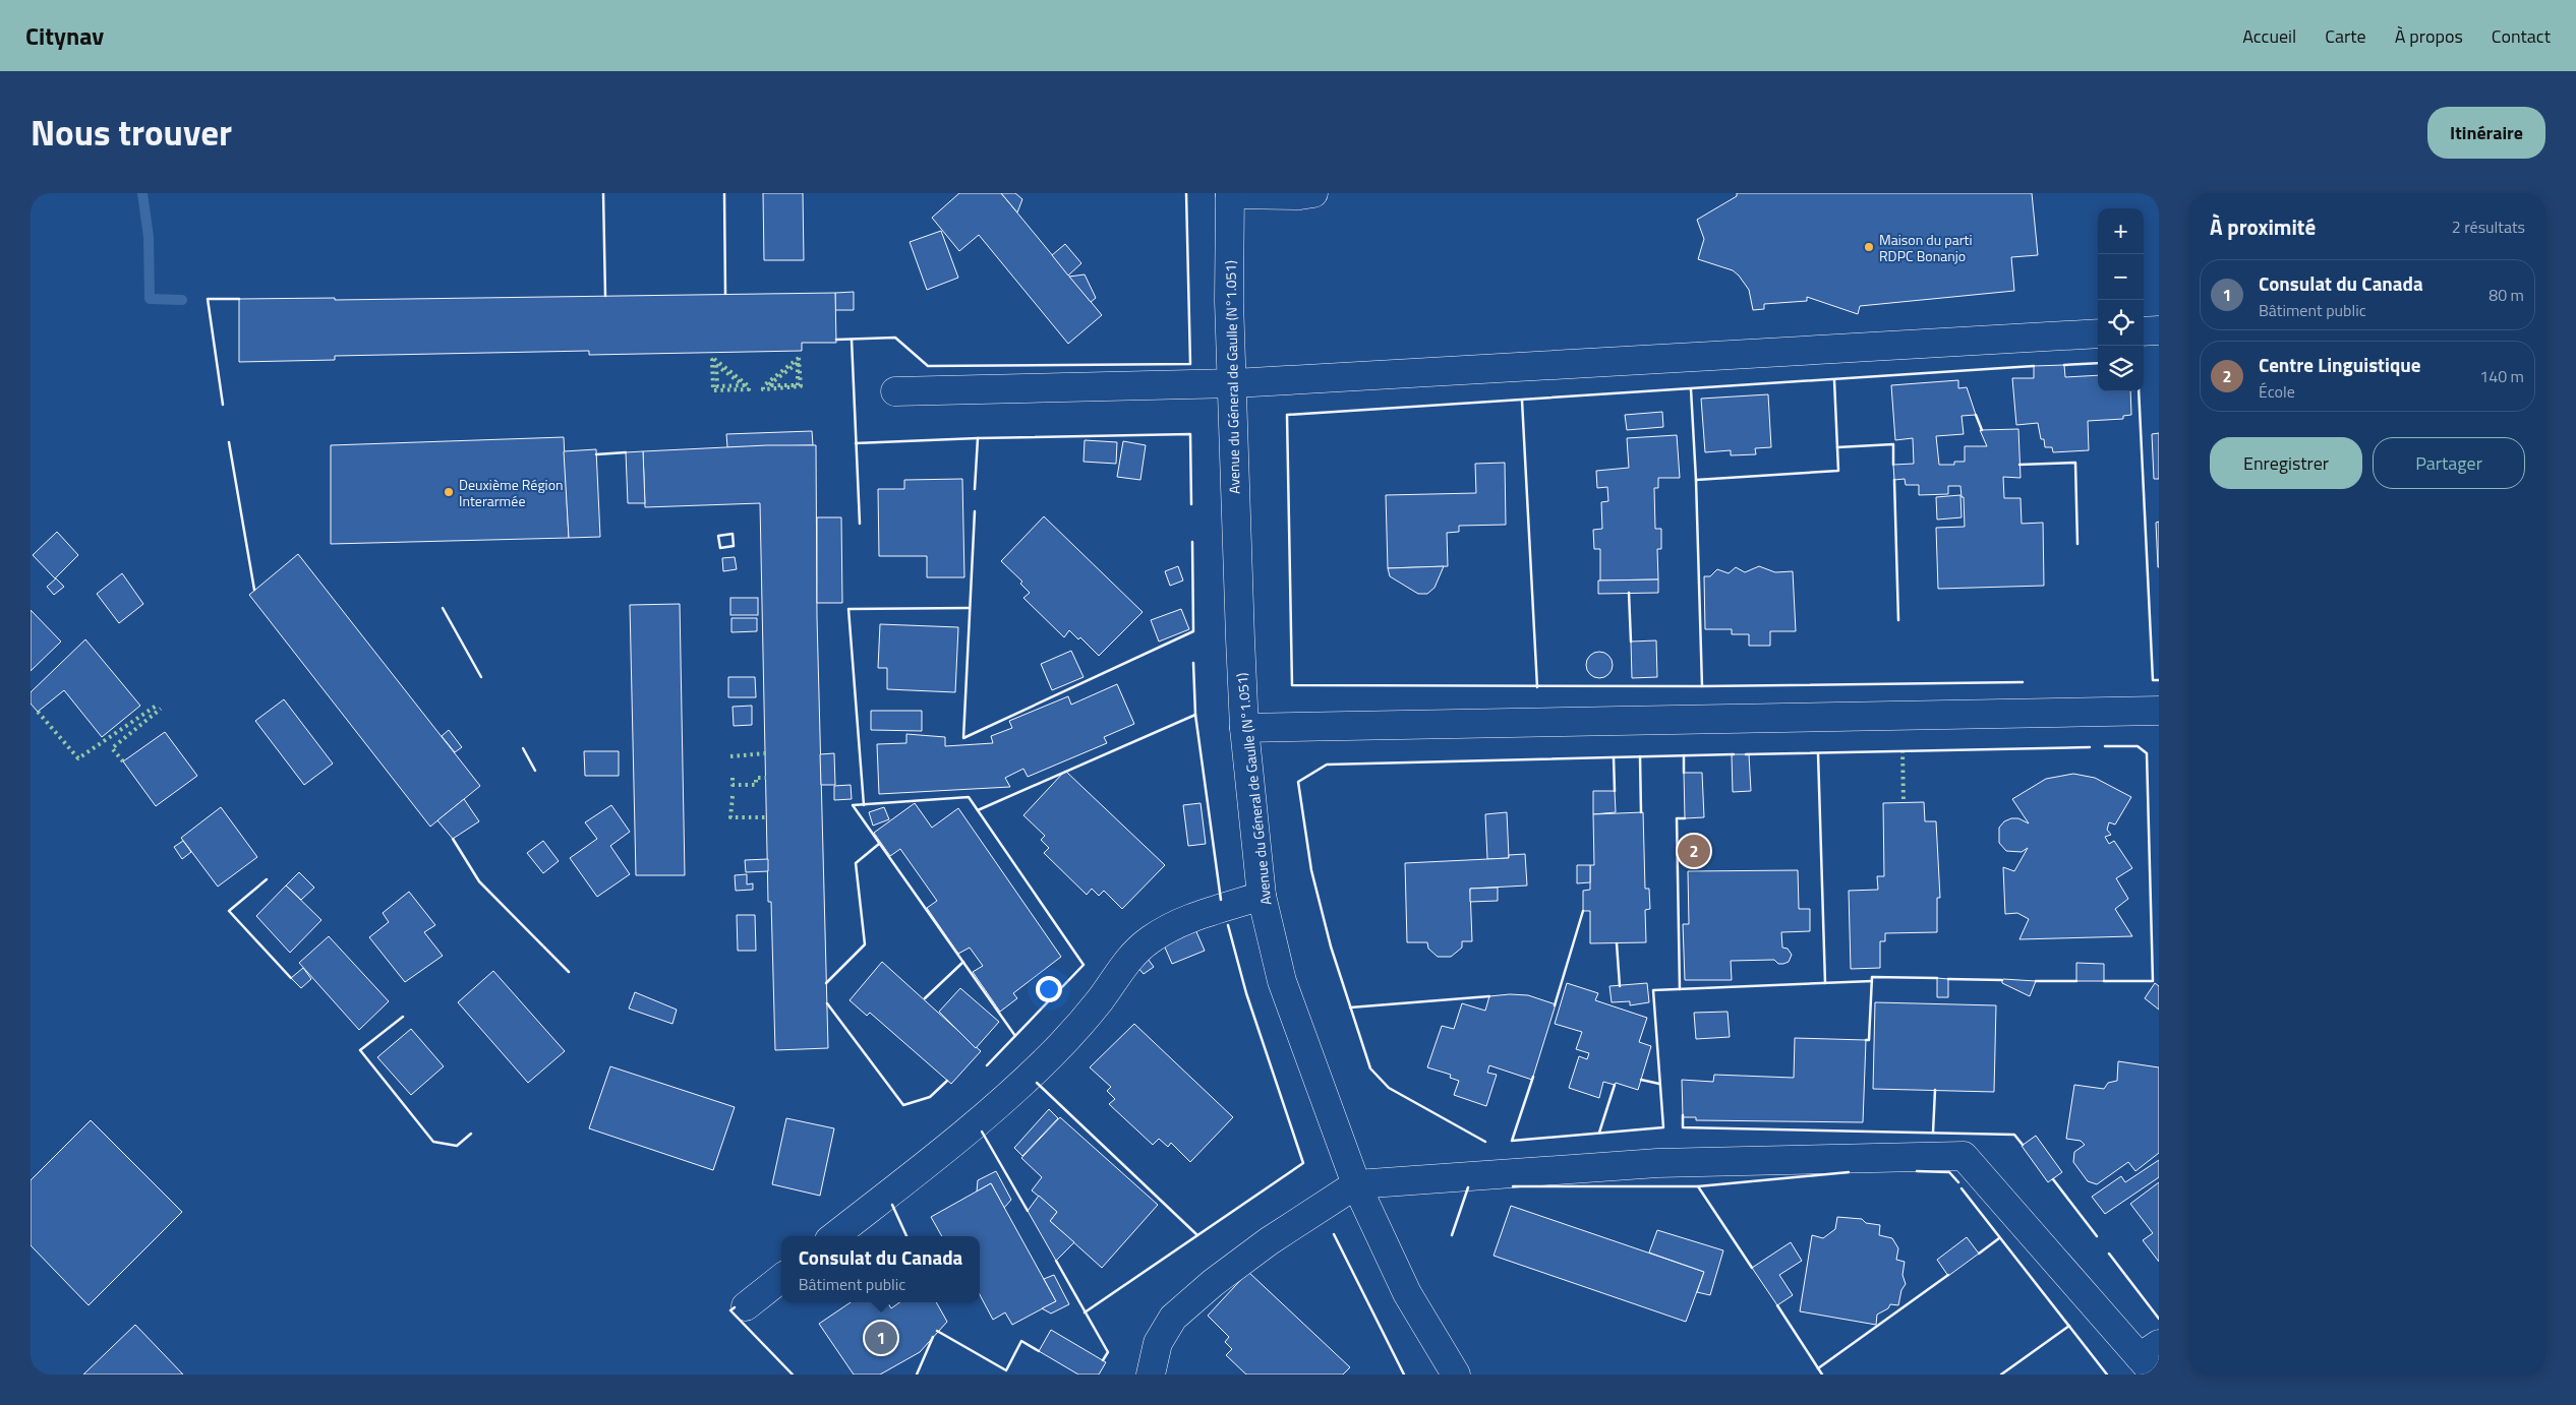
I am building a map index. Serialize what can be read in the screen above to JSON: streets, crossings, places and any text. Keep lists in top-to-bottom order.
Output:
{
  "streets": {
    "street": ["Avenue du Géneral de Gaulle (N°1.051)"]
  },
  "places": ["Maison du parti RDPC Bonanjo", "Deuxième Région Interarmée"],
  "page": {
    "header": "Citynav",
    "nav": [
      "Accueil",
      "Carte",
      "À propos",
      "Contact"
    ],
    "title": "Nous trouver",
    "buttons": [
      "Itinéraire",
      ["Enregistrer", "Partager"]
    ],
    "heading": ["À proximité", "2 résultats"],
    "map_buttons": ["+", "−"],
    "list": [
      {
        "mark": "1",
        "name": "Consulat du Canada",
        "note": "Bâtiment public",
        "value": "80 m"
      },
      {
        "mark": "2",
        "name": "Centre Linguistique",
        "note": "École",
        "value": "140 m"
      }
    ],
    "pins": ["2", "1"],
    "popup": ["Consulat du Canada", "Bâtiment public"]
  }
}
